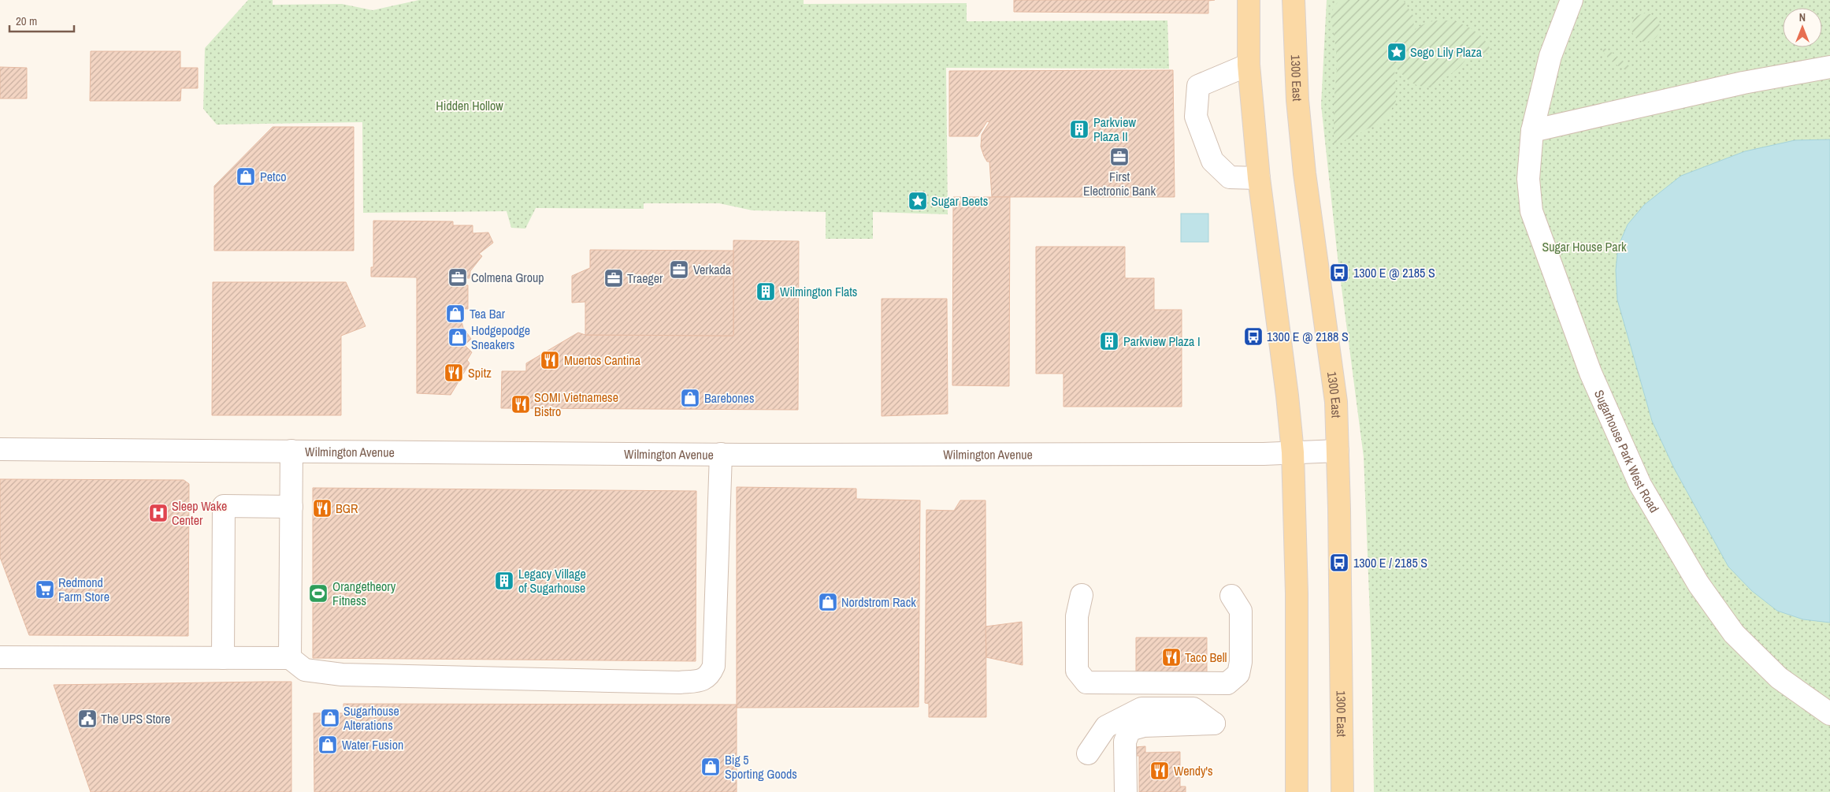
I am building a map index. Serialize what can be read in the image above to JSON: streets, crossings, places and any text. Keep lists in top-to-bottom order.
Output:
{
  "streets": {
    "main road": ["1300 East"],
    "street": ["Sugarhouse Park West Road", "Wilmington Avenue"]
  },
  "crossings": [
    ["1300 East", "Wilmington Avenue"]
  ],
  "parks": ["Hidden Hollow", "Sugar House Park"],
  "places": {
    "place": ["Sego Lily Plaza", "Sugar Beets"],
    "building": [
      "Parkview Plaza II",
      "Wilmington Flats",
      "Parkview Plaza I",
      "Legacy Village of Sugarhouse"
    ],
    "office": [
      "First Electronic Bank",
      "Verkada",
      "Colmena Group",
      "Traeger"
    ],
    "shop": [
      "Petco",
      "Tea Bar",
      "Hodgepodge Sneakers",
      "Barebones",
      "Nordstrom Rack",
      "Sugarhouse Alterations",
      "Water Fusion",
      "Big 5 Sporting Goods"
    ],
    "bus stop": ["1300 E @ 2185 S", "1300 E @ 2188 S", "1300 E / 2185 S"],
    "restaurant": [
      "Muertos Cantina",
      "Spitz",
      "SOMI Vietnamese Bistro",
      "BGR",
      "Taco Bell",
      "Wendy's"
    ],
    "hospital": ["Sleep Wake Center"],
    "supermarket": ["Redmond Farm Store"],
    "sports": ["Orangetheory Fitness"],
    "public building": ["The UPS Store"]
  },
  "scale_bar": "20 m",
  "north": "top"
}
